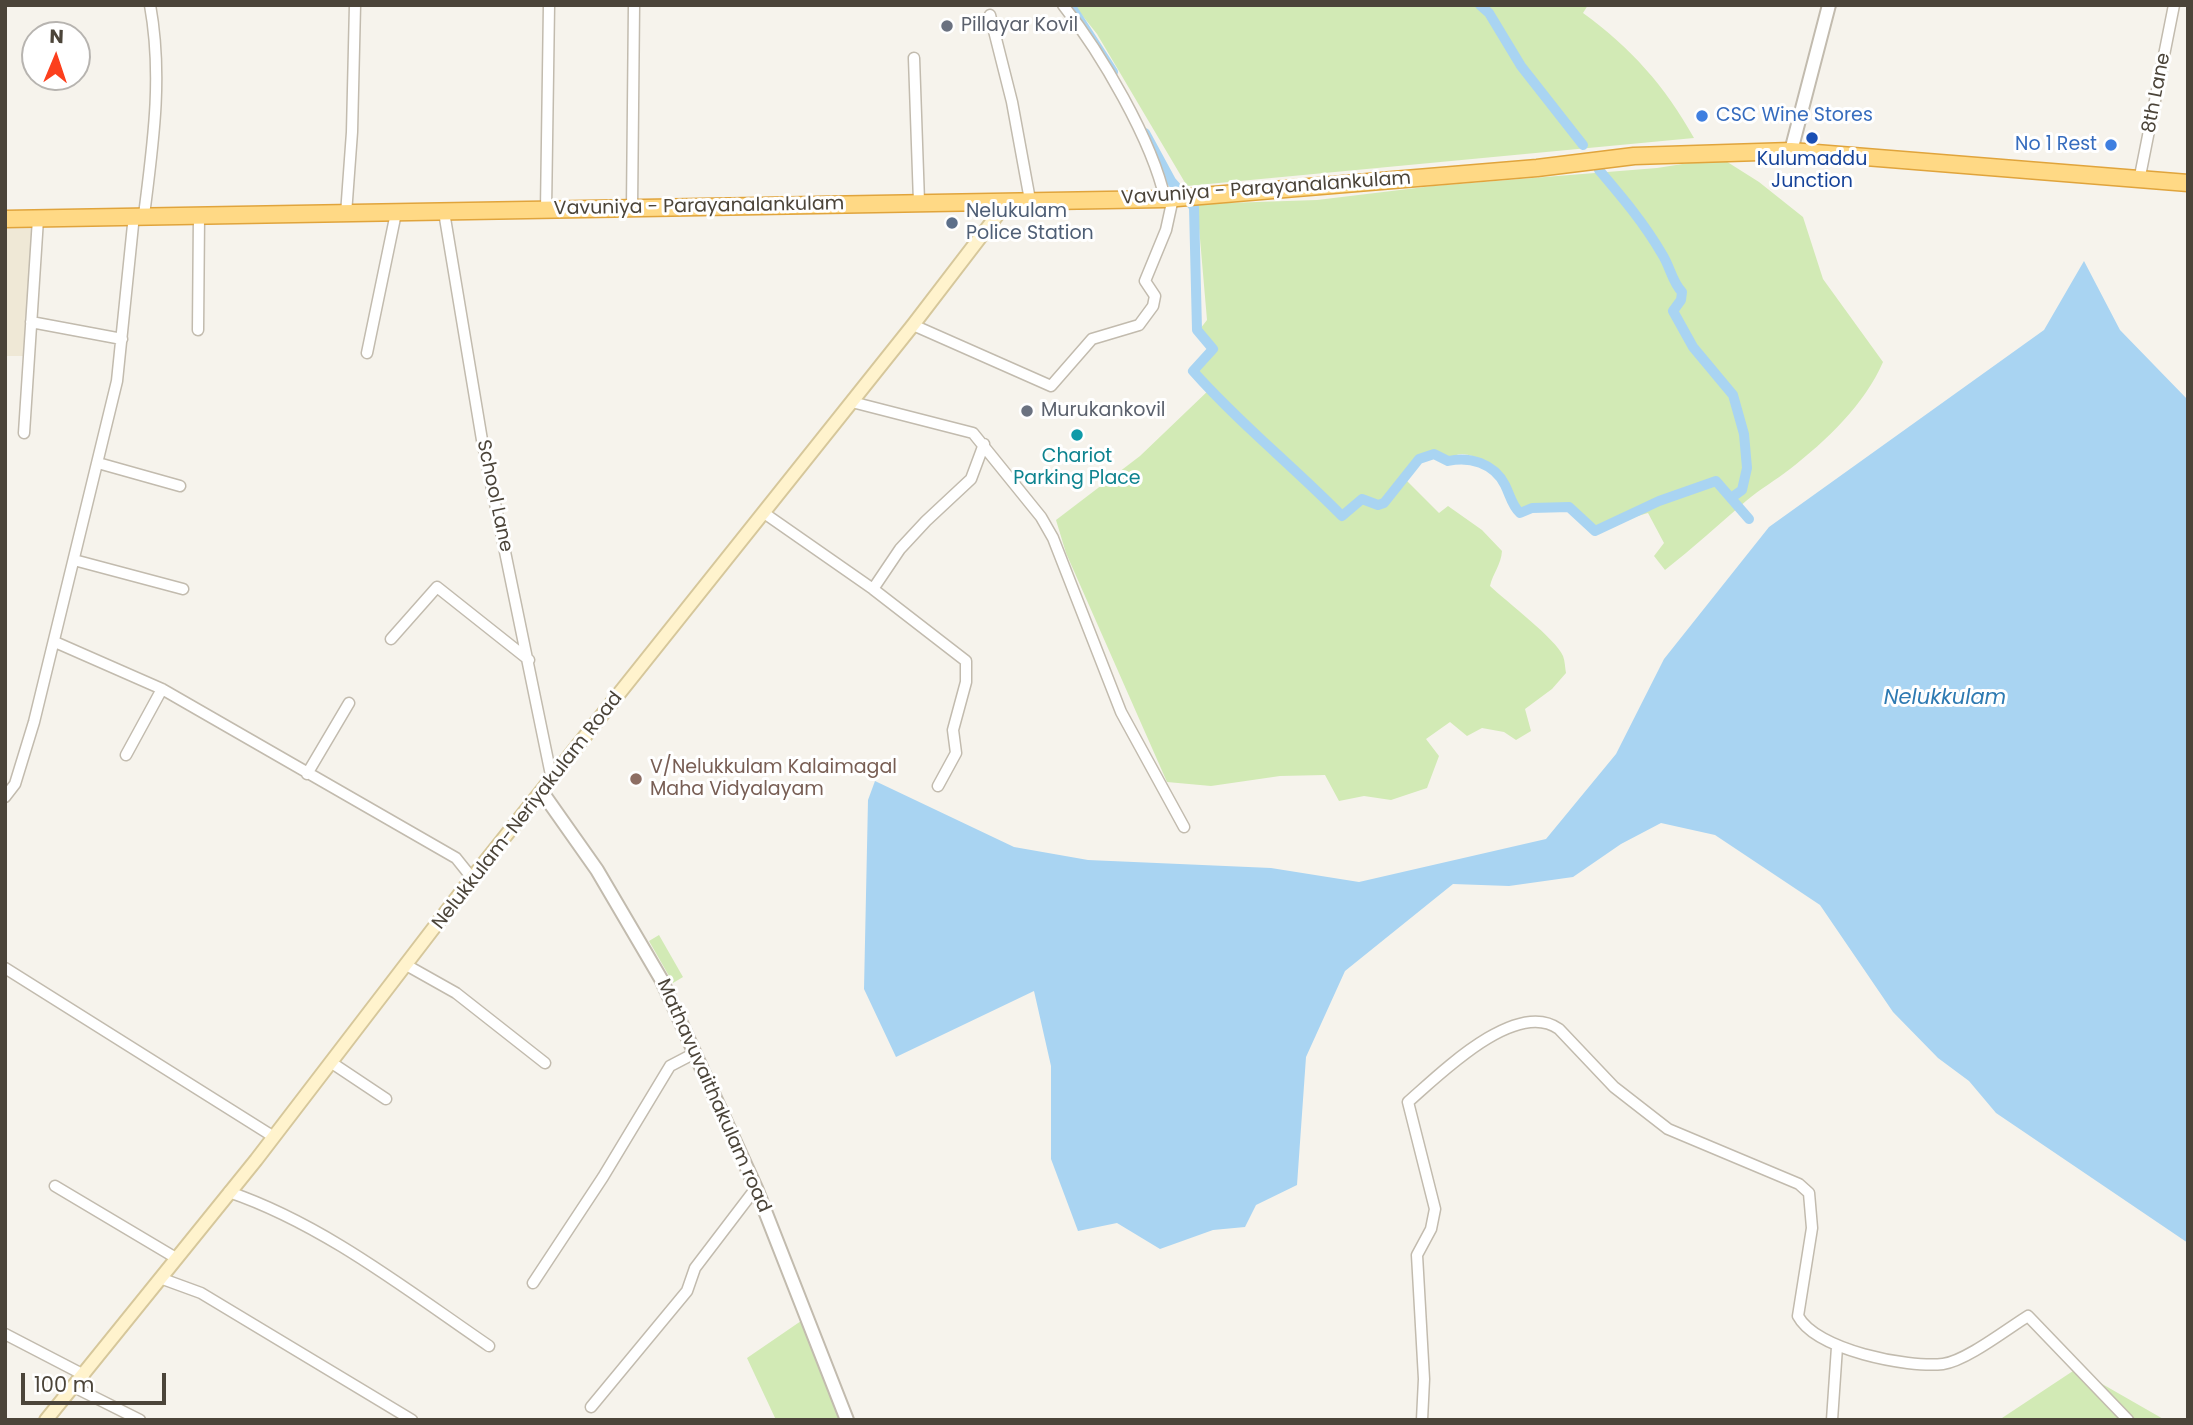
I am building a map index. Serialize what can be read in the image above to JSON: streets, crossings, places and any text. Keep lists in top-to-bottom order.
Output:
{
  "streets": {
    "highway": ["Vavuniya - Parayanalankulam"],
    "main road": ["Nelukkulam-Neriyakulam Road"],
    "street": ["8th Lane", "School Lane", "Mathavuvaithakulam road"]
  },
  "crossings": [
    ["8th Lane", "Vavuniya - Parayanalankulam"],
    ["Vavuniya - Parayanalankulam", "School Lane"],
    ["Vavuniya - Parayanalankulam", "Nelukkulam-Neriyakulam Road"],
    ["School Lane", "Nelukkulam-Neriyakulam Road"],
    ["Nelukkulam-Neriyakulam Road", "Mathavuvaithakulam road"]
  ],
  "water": ["Nelukkulam"],
  "places": [
    "Pillayar Kovil",
    "CSC Wine Stores",
    "Kulumaddu Junction",
    "No 1 Rest",
    "Nelukulam Police Station",
    "Murukankovil",
    "Chariot Parking Place",
    "V/Nelukkulam Kalaimagal Maha Vidyalayam"
  ],
  "scale_bar": "100 m",
  "north": "top"
}
